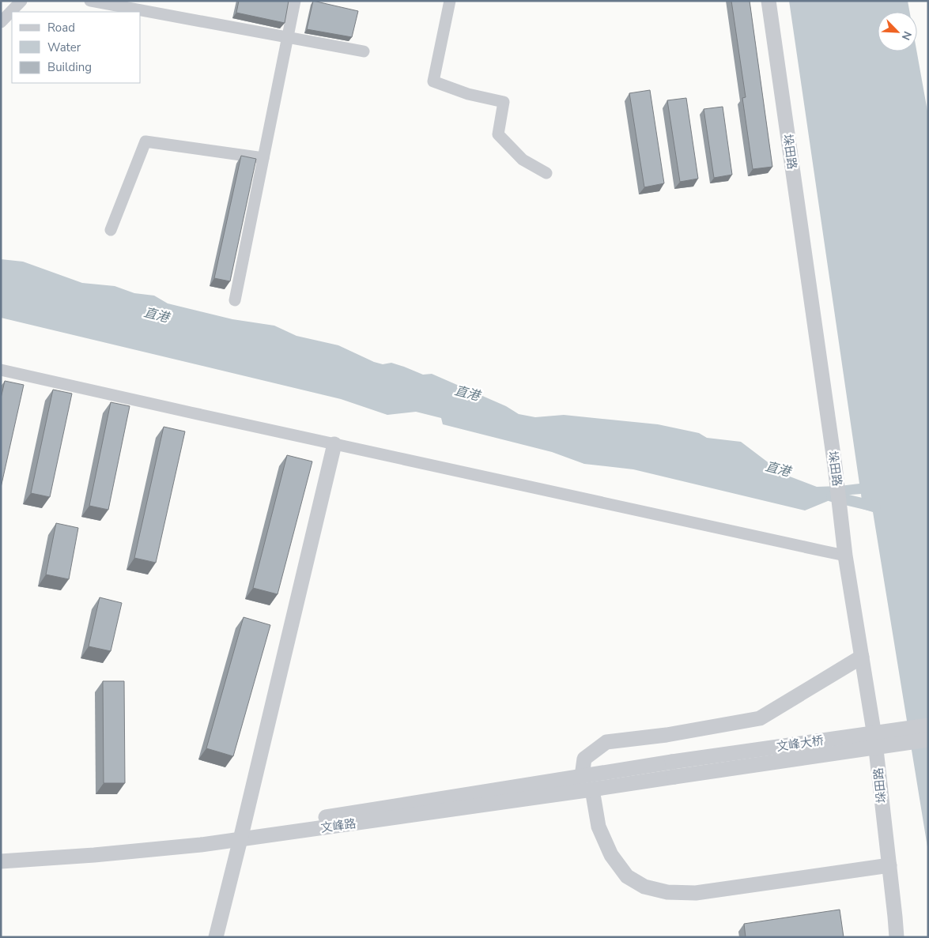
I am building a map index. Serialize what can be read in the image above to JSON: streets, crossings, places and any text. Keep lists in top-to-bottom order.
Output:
{
  "streets": {
    "street": ["垛田路", "文峰大桥", "文峰路"]
  },
  "crossings": [
    ["文峰大桥", "文峰路"]
  ],
  "water": ["直港"],
  "legend": ["Road", "Water", "Building"],
  "north": "bottom right"
}
